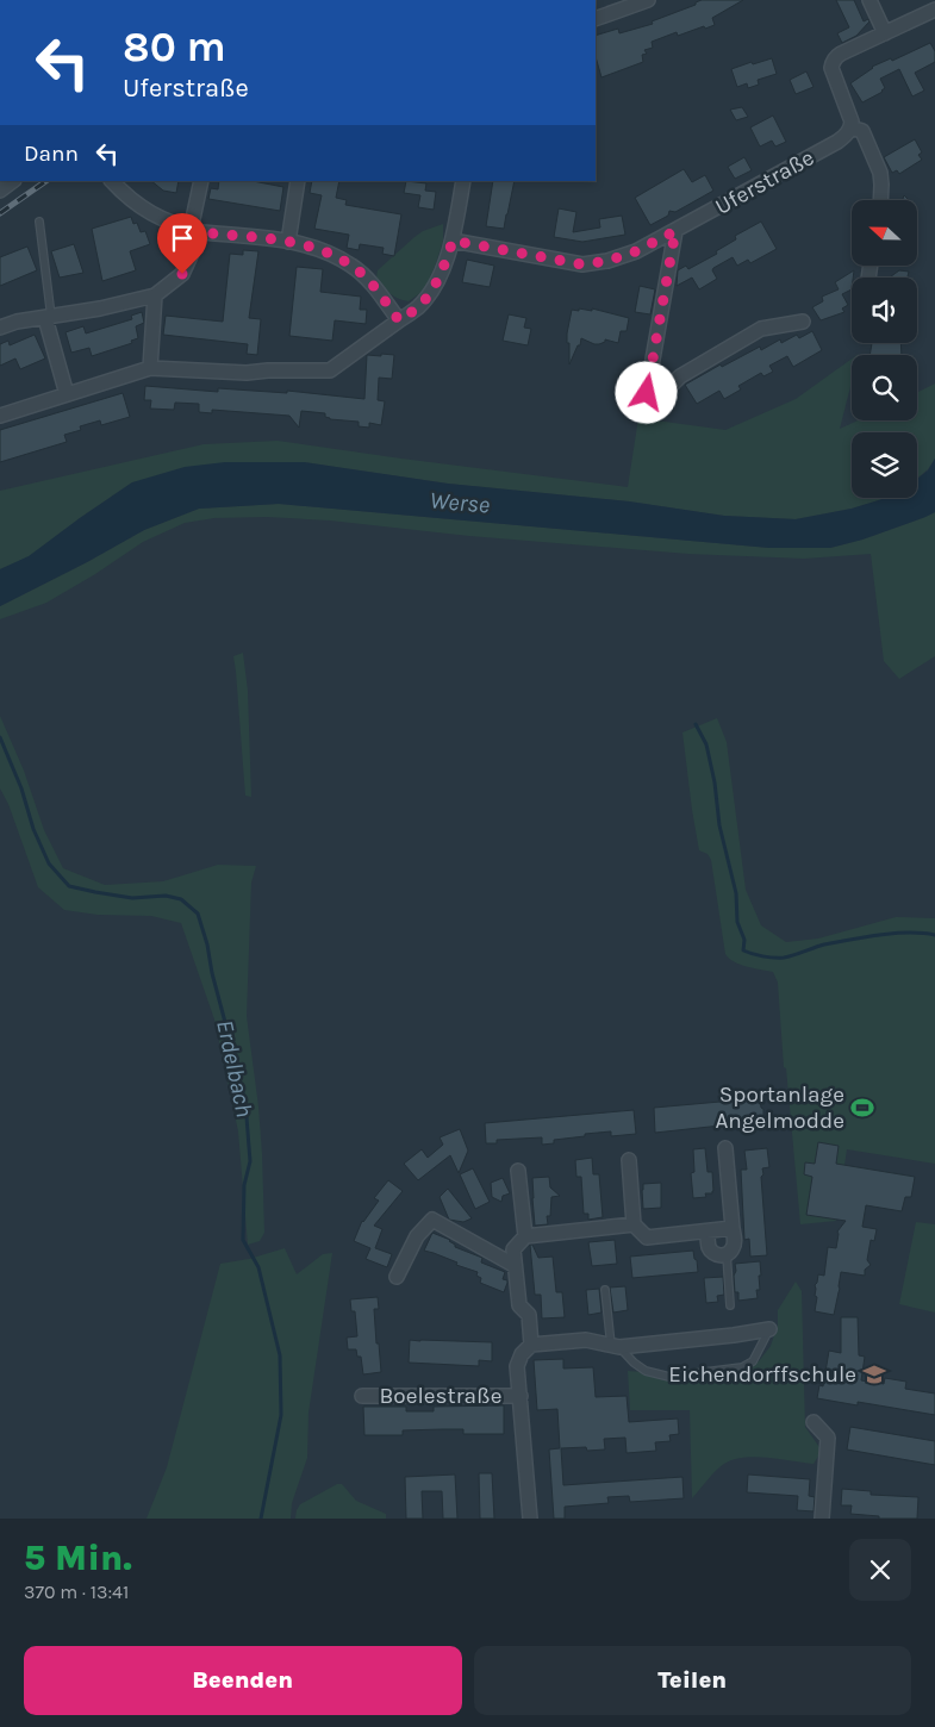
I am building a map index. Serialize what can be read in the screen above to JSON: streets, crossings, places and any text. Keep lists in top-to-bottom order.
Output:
{
  "streets": {
    "street": ["Uferstraße", "Boelestraße"]
  },
  "water": ["Werse", "Erdelbach"],
  "places": {
    "sports": ["Sportanlage Angelmodde"],
    "school or university": ["Eichendorffschule"]
  },
  "north": "left",
  "page": {
    "turn": ["80 m", "Uferstraße"],
    "then": "Dann",
    "heading": ["5 Min.", "370 m · 13:41"],
    "buttons": ["Beenden", "Teilen"]
  }
}
